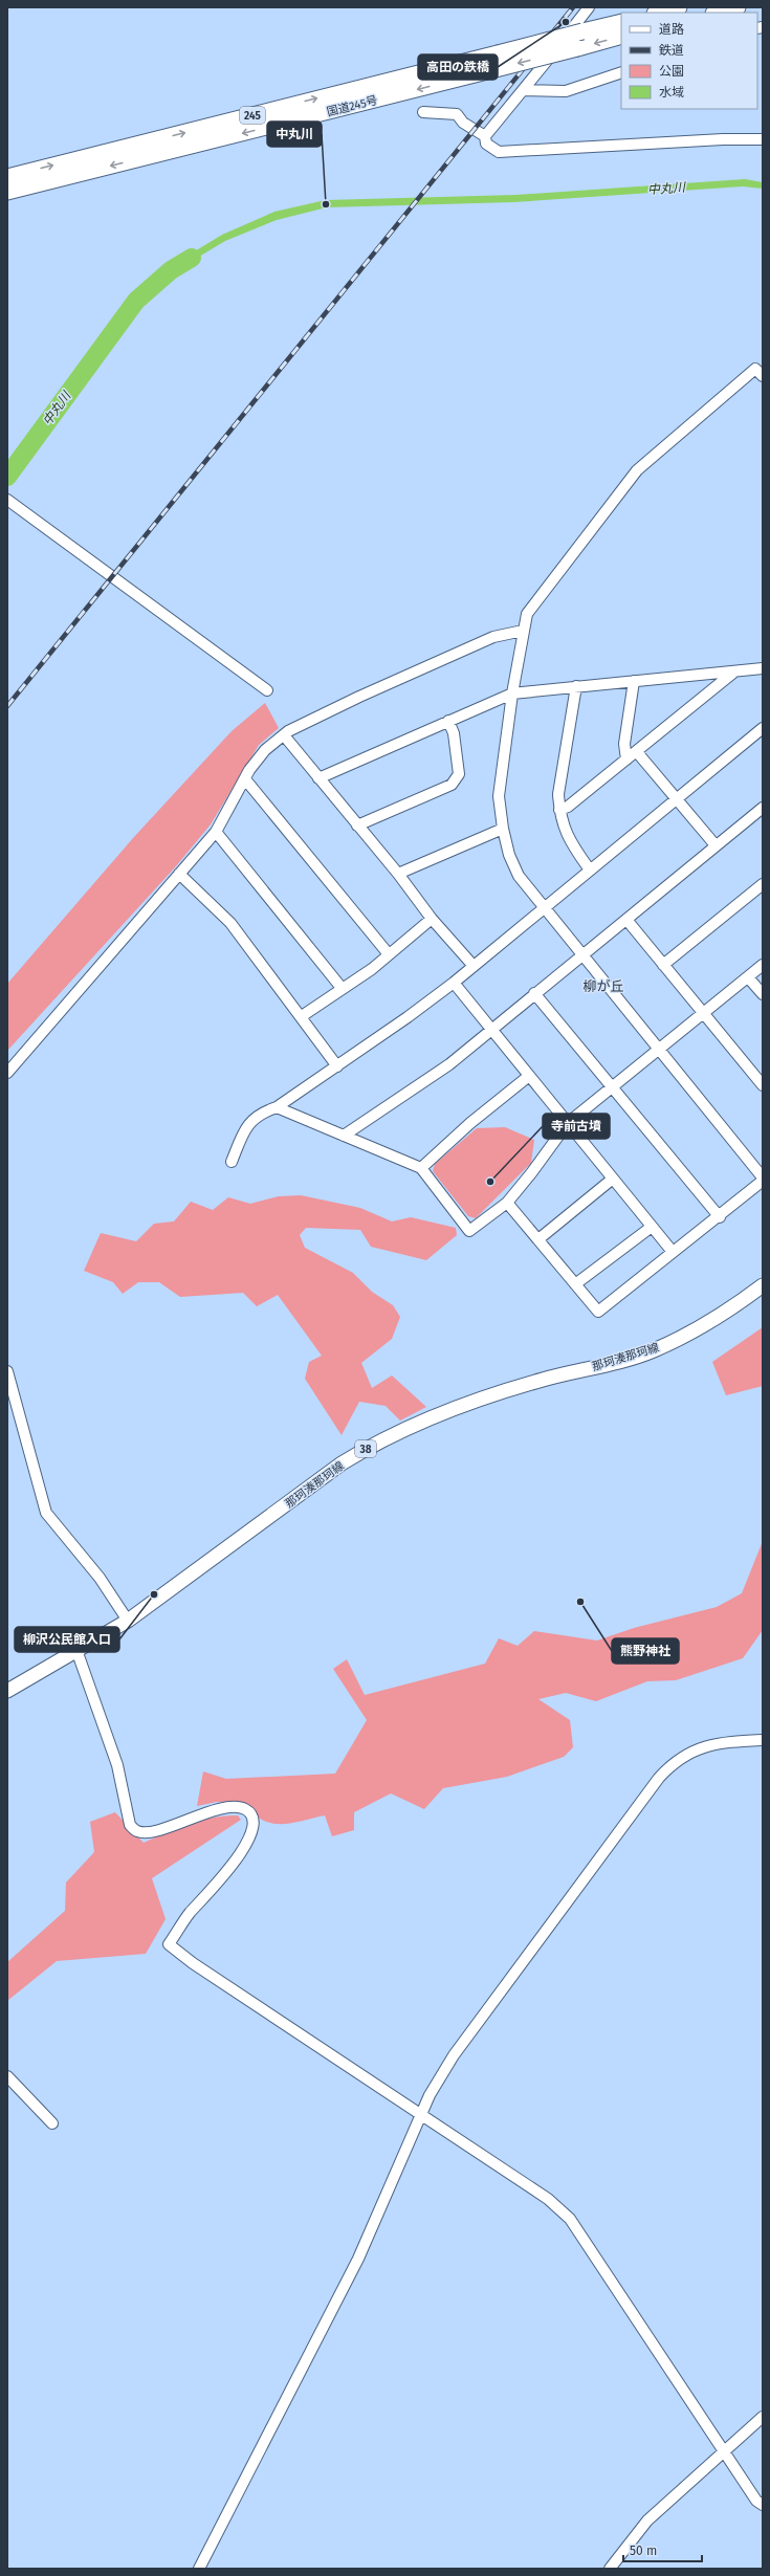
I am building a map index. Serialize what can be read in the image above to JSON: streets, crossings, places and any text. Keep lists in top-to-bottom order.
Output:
{
  "streets": {
    "highway": ["国道245号", "245"],
    "main road": ["那珂湊那珂線", "38"]
  },
  "districts": ["柳が丘"],
  "water": ["中丸川"],
  "places": [
    "高田の鉄橋",
    "中丸川",
    "寺前古墳",
    "柳沢公民館入口",
    "熊野神社"
  ],
  "legend": [
    "道路",
    "鉄道",
    "公園",
    "水域"
  ],
  "scale_bar": "50 m"
}
